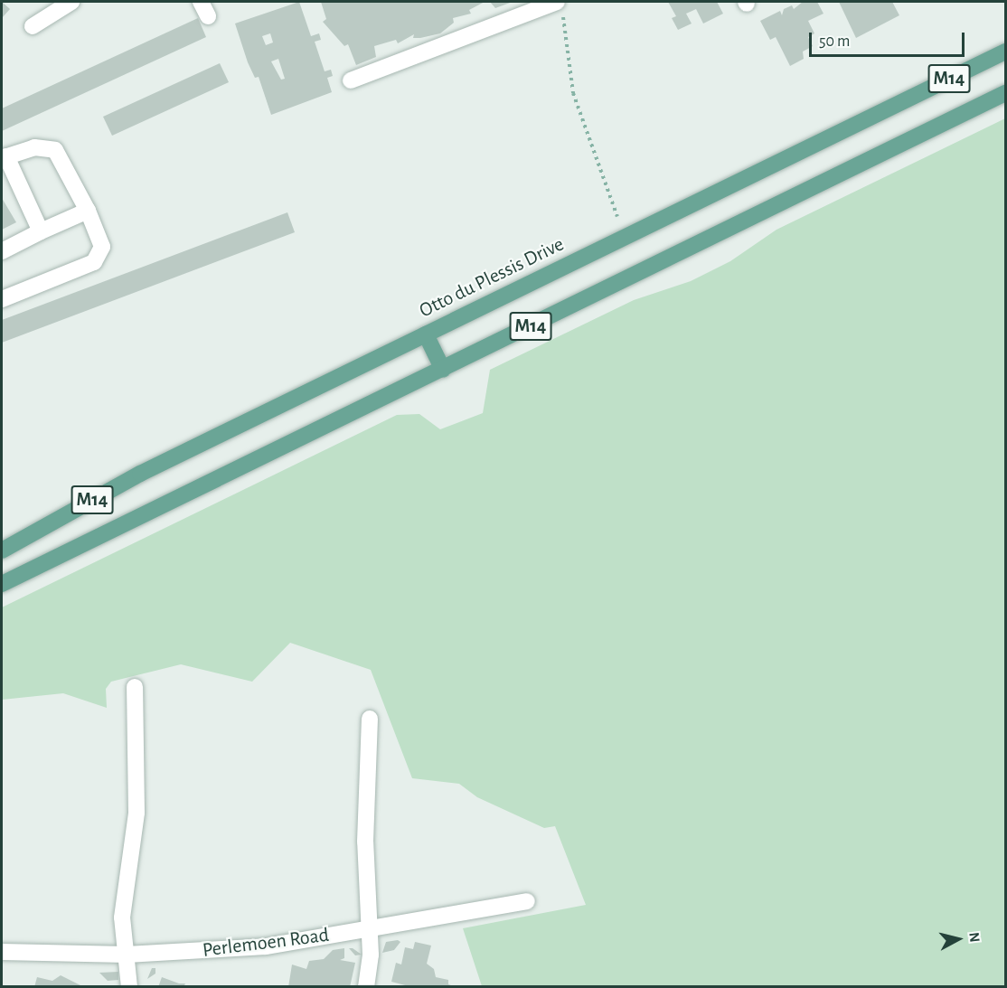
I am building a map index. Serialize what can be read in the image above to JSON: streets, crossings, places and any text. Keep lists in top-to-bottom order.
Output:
{
  "streets": {
    "main road": ["M14", "Otto du Plessis Drive"],
    "street": ["Perlemoen Road"]
  },
  "scale_bar": "50 m",
  "north": "right"
}
